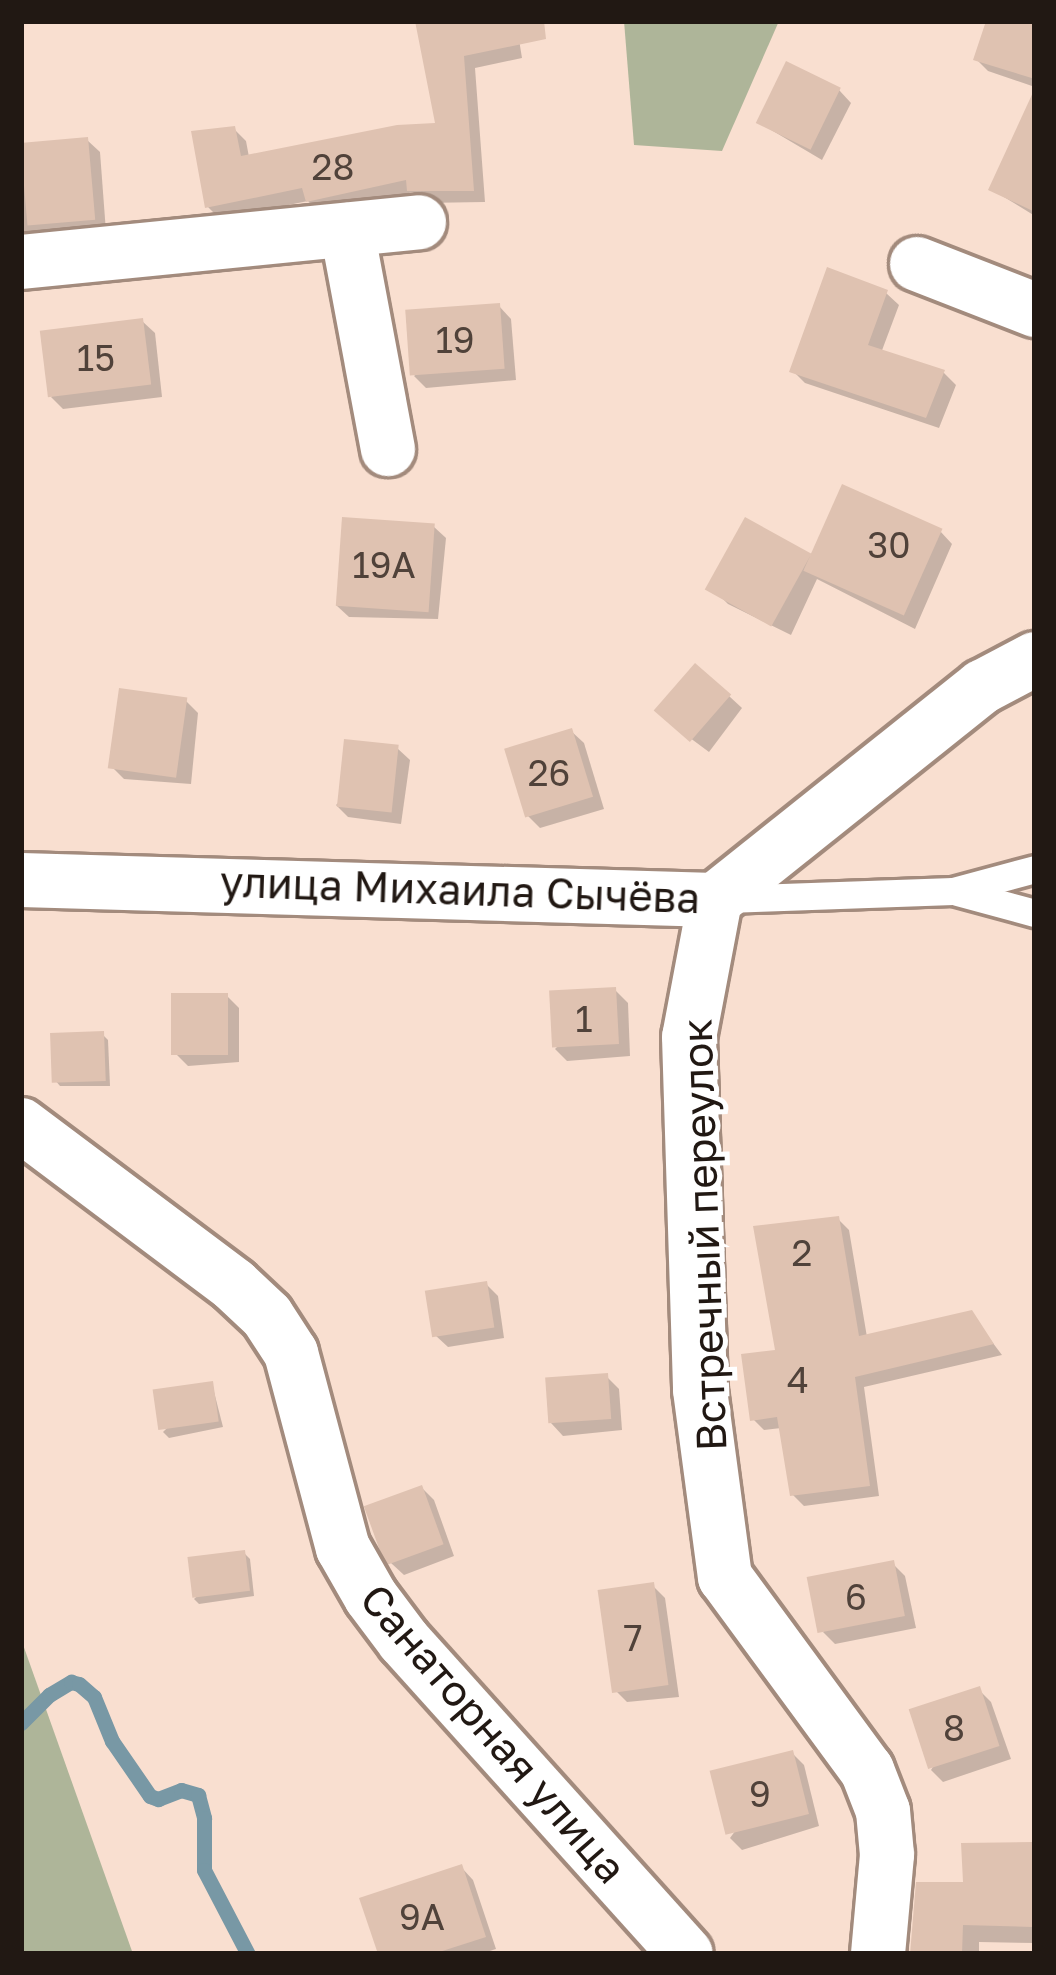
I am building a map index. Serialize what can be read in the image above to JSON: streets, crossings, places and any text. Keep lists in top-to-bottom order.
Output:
{
  "streets": {
    "street": ["улица Михаила Сычёва", "Встречный переулок", "Санаторная улица"]
  },
  "crossings": [
    ["улица Михаила Сычёва", "Встречный переулок"]
  ],
  "house_numbers": [
    "28",
    "19",
    "15",
    "30",
    "19А",
    "26",
    "1",
    "2",
    "4",
    "6",
    "7",
    "8",
    "9",
    "9А"
  ]
}
